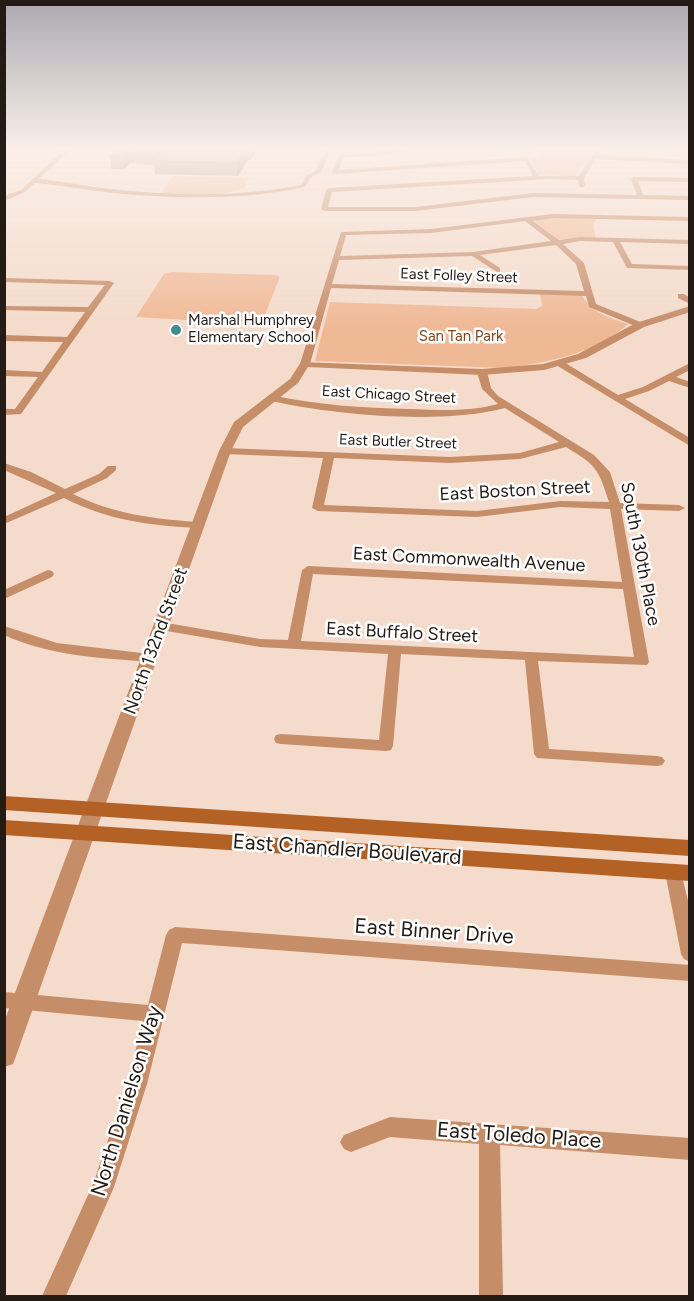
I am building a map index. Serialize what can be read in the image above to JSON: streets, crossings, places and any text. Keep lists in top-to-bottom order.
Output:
{
  "streets": {
    "main road": ["East Chandler Boulevard"],
    "street": [
      "East Folley Street",
      "East Chicago Street",
      "East Butler Street",
      "East Boston Street",
      "South 130th Place",
      "East Commonwealth Avenue",
      "East Buffalo Street",
      "North 132nd Street",
      "East Binner Drive",
      "North Danielson Way",
      "East Toledo Place"
    ]
  },
  "crossings": [
    ["East Chicago Street", "South 130th Place"],
    ["East Chicago Street", "North 132nd Street"],
    ["East Butler Street", "East Boston Street"],
    ["East Butler Street", "South 130th Place"],
    ["East Butler Street", "North 132nd Street"],
    ["East Boston Street", "South 130th Place"],
    ["South 130th Place", "East Commonwealth Avenue"],
    ["South 130th Place", "East Buffalo Street"],
    ["East Commonwealth Avenue", "East Buffalo Street"],
    ["East Buffalo Street", "North 132nd Street"],
    ["North 132nd Street", "East Chandler Boulevard"],
    ["East Binner Drive", "North Danielson Way"]
  ],
  "parks": ["San Tan Park"],
  "places": ["Marshal Humphrey Elementary School"]
}
